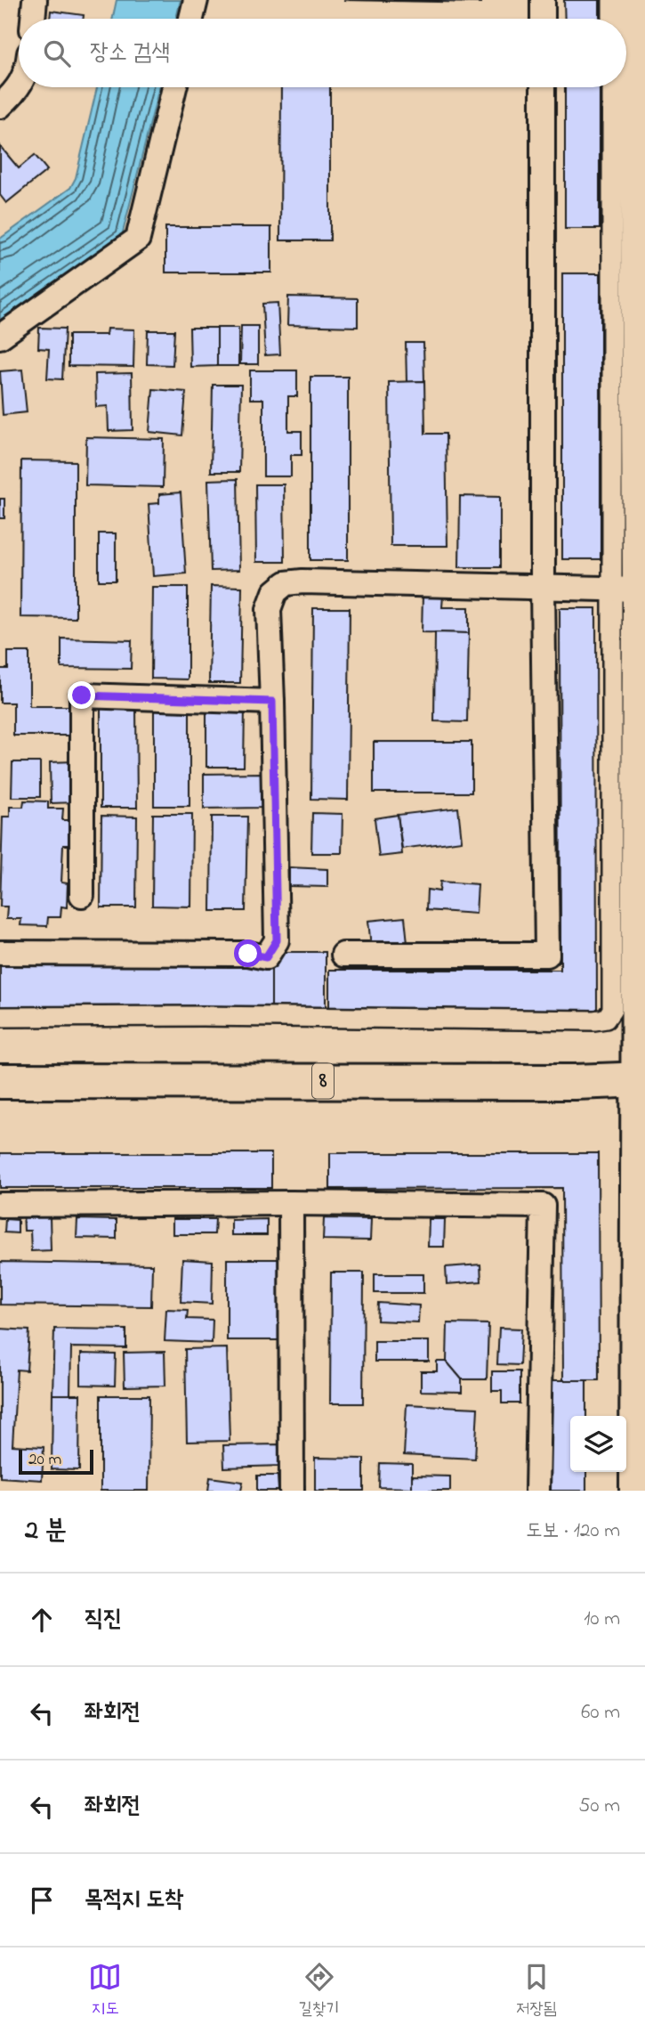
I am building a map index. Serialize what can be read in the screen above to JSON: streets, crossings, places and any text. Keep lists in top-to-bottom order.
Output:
{
  "streets": {
    "main road": ["8"]
  },
  "scale_bar": "20 m",
  "page": {
    "search": "장소 검색",
    "scale": "20 m",
    "heading": ["2 분", "도보 · 120 m"],
    "list": [
      ["직진", "10 m"],
      ["좌회전", "60 m"],
      ["좌회전", "50 m"],
      "목적지 도착"
    ],
    "nav": ["지도", "길찾기", "저장됨"]
  }
}
